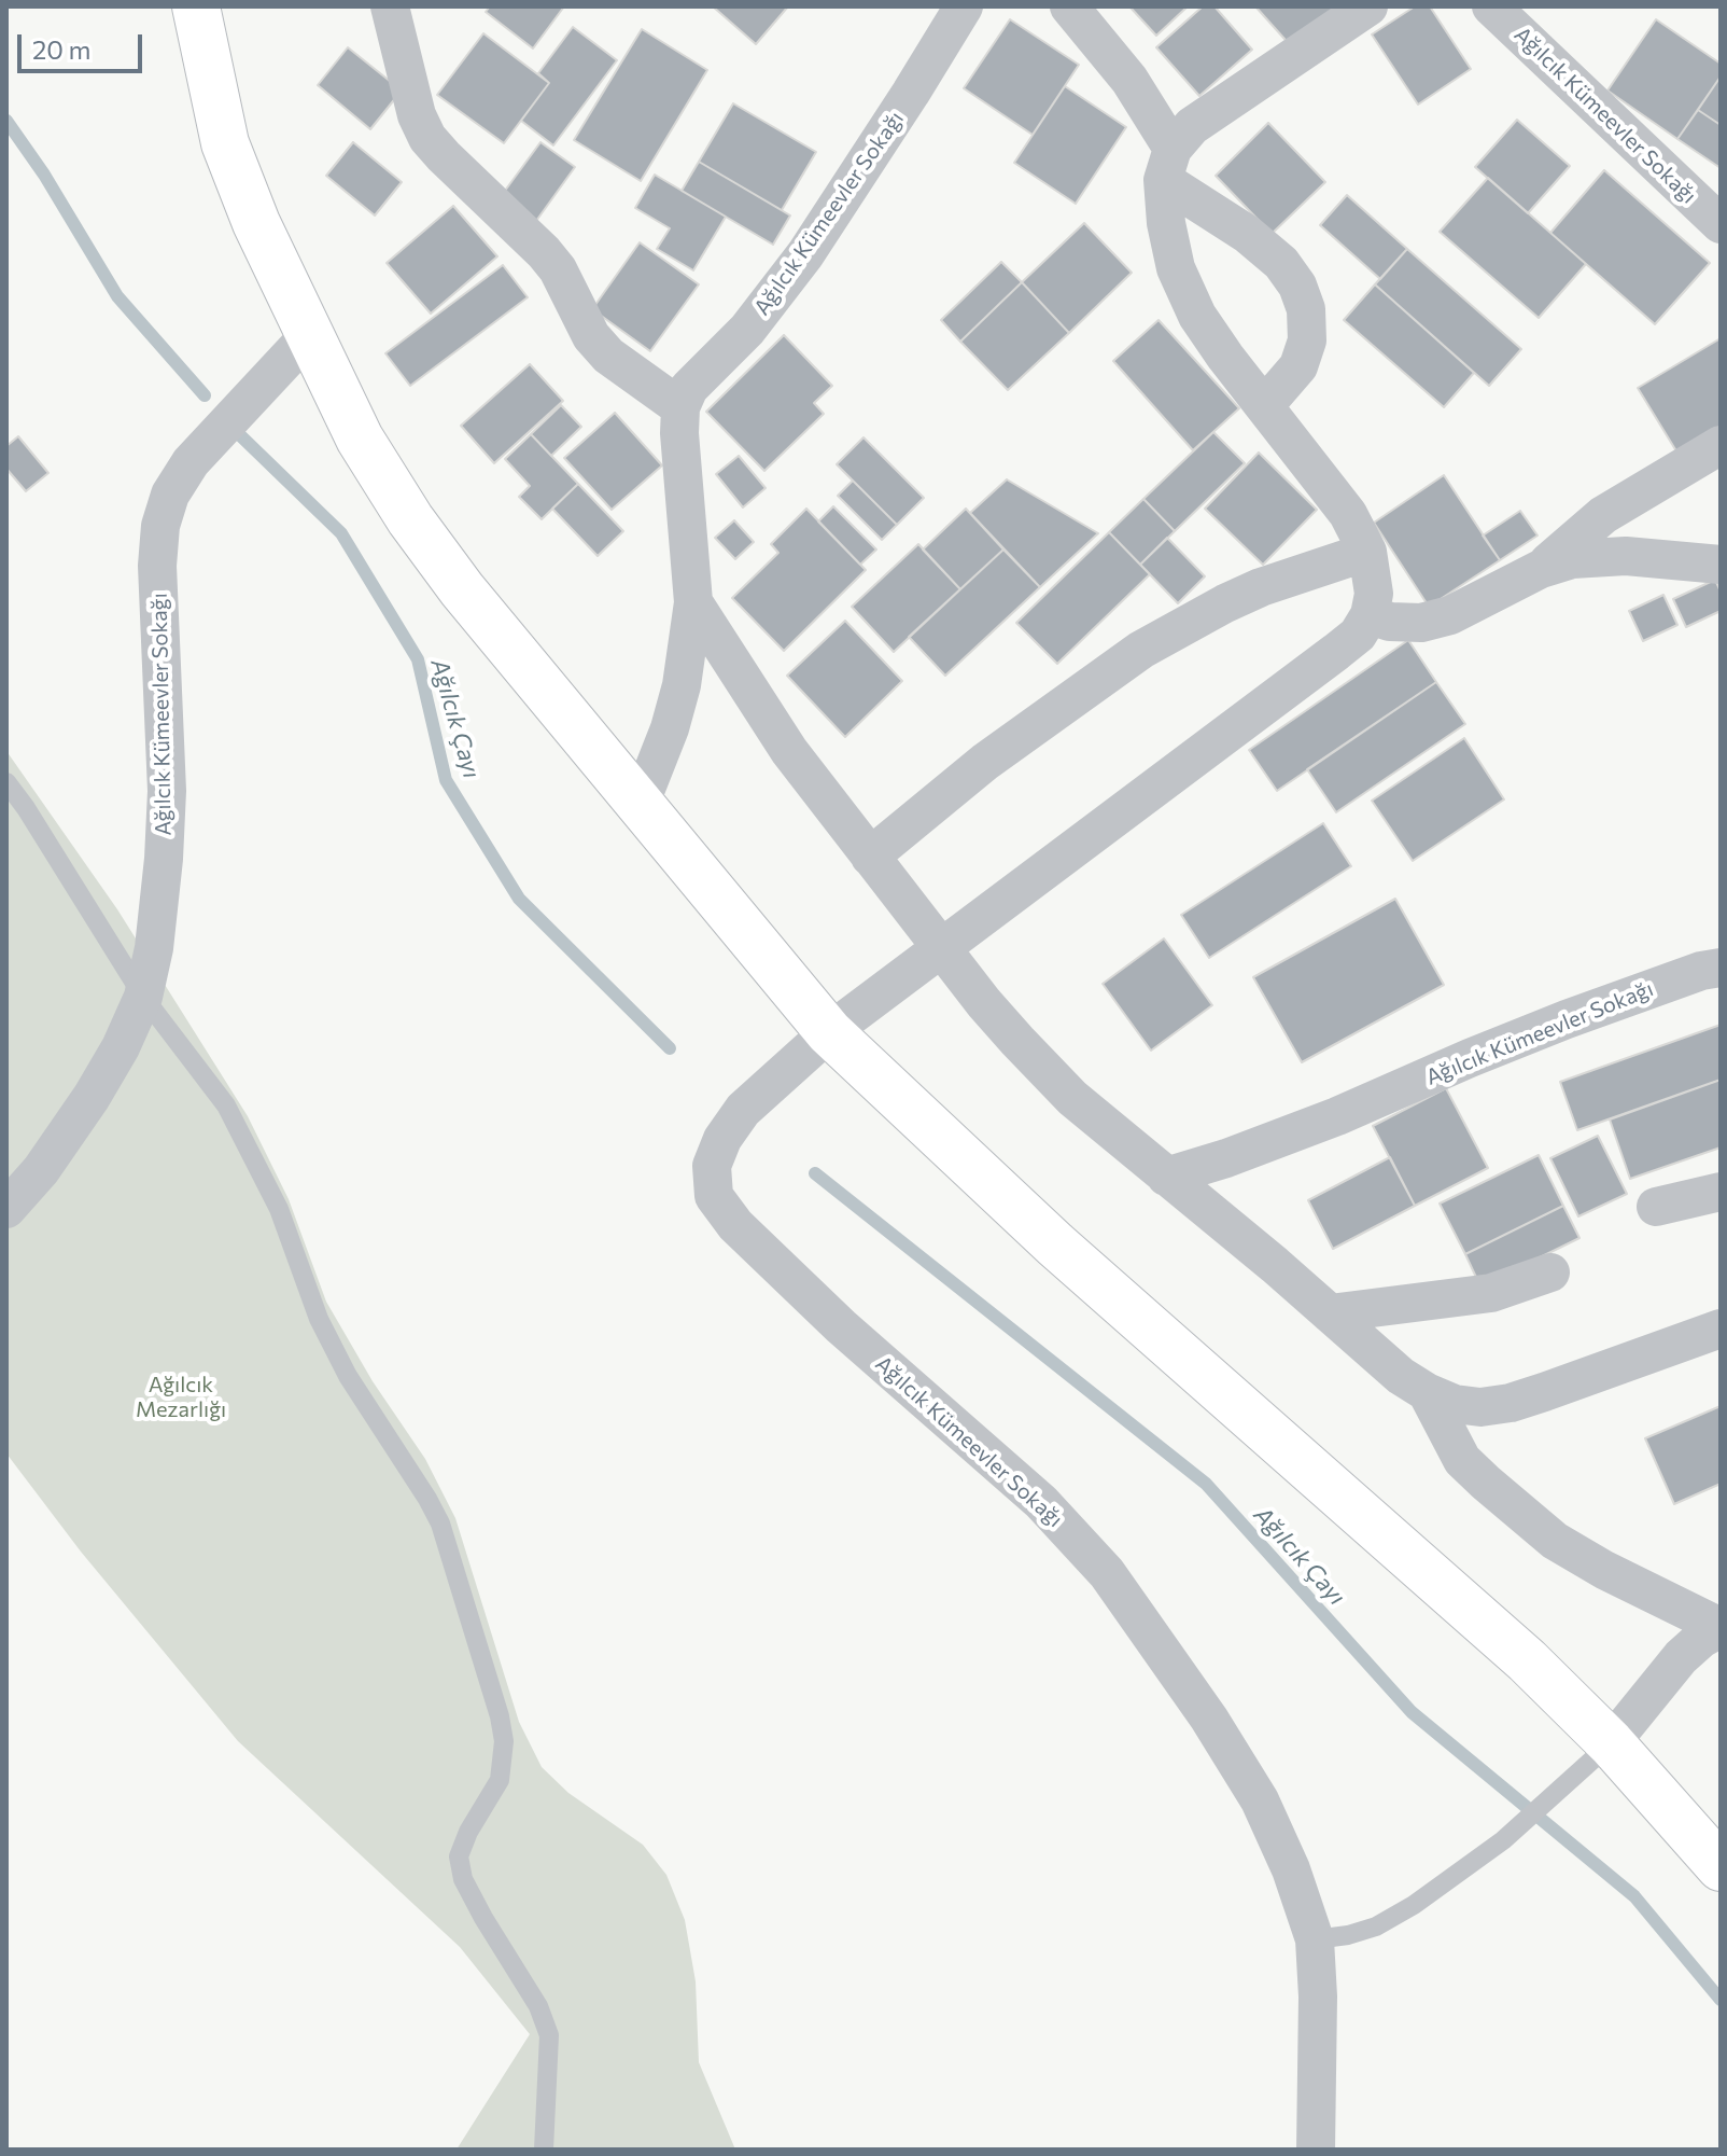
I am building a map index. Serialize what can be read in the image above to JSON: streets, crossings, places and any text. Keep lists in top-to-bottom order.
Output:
{
  "streets": {
    "street": ["Ağılcık Kümeevler Sokağı"]
  },
  "water": ["Ağılcık Çayı"],
  "parks": ["Ağılcık Mezarlığı"],
  "scale_bar": "20 m"
}
